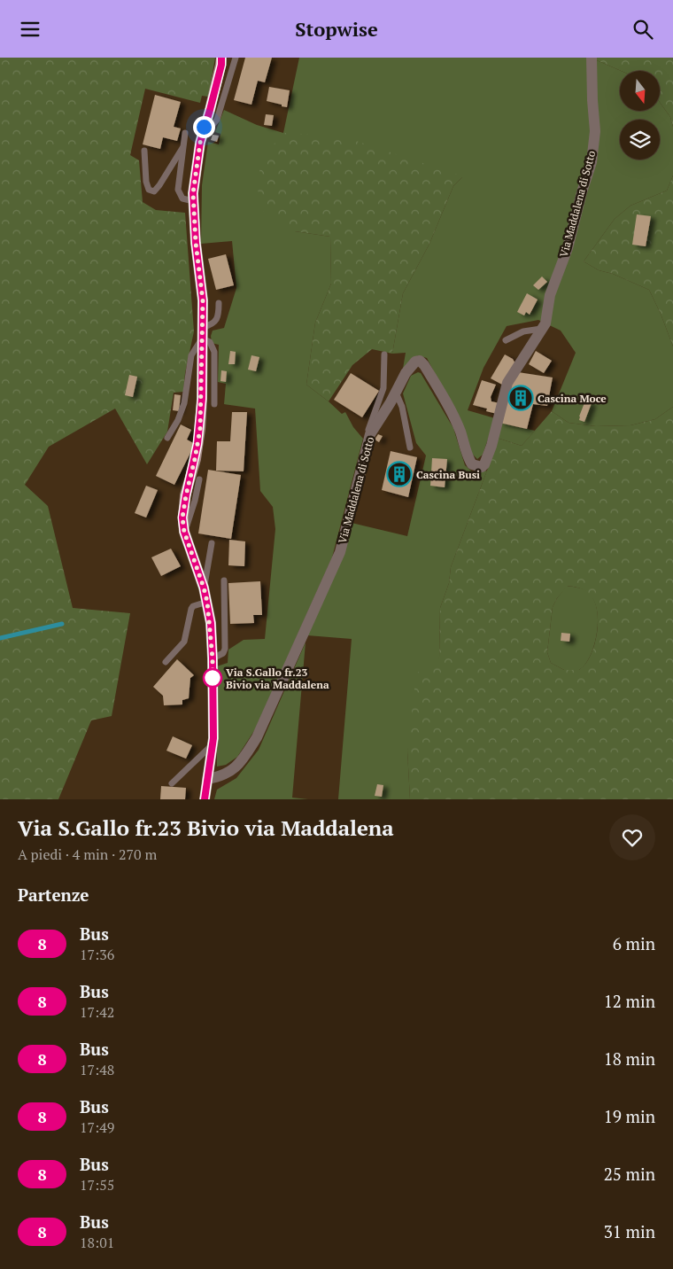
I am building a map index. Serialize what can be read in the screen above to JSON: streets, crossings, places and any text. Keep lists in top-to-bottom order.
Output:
{
  "streets": {
    "street": ["Via Maddalena di Sotto"]
  },
  "places": {
    "building": ["Cascina Moce", "Cascina Busi"],
    "other": ["Via S.Gallo fr.23 Bivio via Maddalena"]
  },
  "lines": ["bus line 8"],
  "north": "bottom",
  "page": {
    "header": "Stopwise",
    "heading": [
      ["Via S.Gallo fr.23 Bivio via Maddalena", "A piedi · 4 min · 270 m"],
      "Partenze"
    ],
    "list": [
      {
        "mark": "8",
        "name": "Bus",
        "note": "17:36",
        "value": "6 min"
      },
      {
        "mark": "8",
        "name": "Bus",
        "note": "17:42",
        "value": "12 min"
      },
      {
        "mark": "8",
        "name": "Bus",
        "note": "17:48",
        "value": "18 min"
      },
      {
        "mark": "8",
        "name": "Bus",
        "note": "17:49",
        "value": "19 min"
      },
      {
        "mark": "8",
        "name": "Bus",
        "note": "17:55",
        "value": "25 min"
      },
      {
        "mark": "8",
        "name": "Bus",
        "note": "18:01",
        "value": "31 min"
      }
    ]
  }
}
